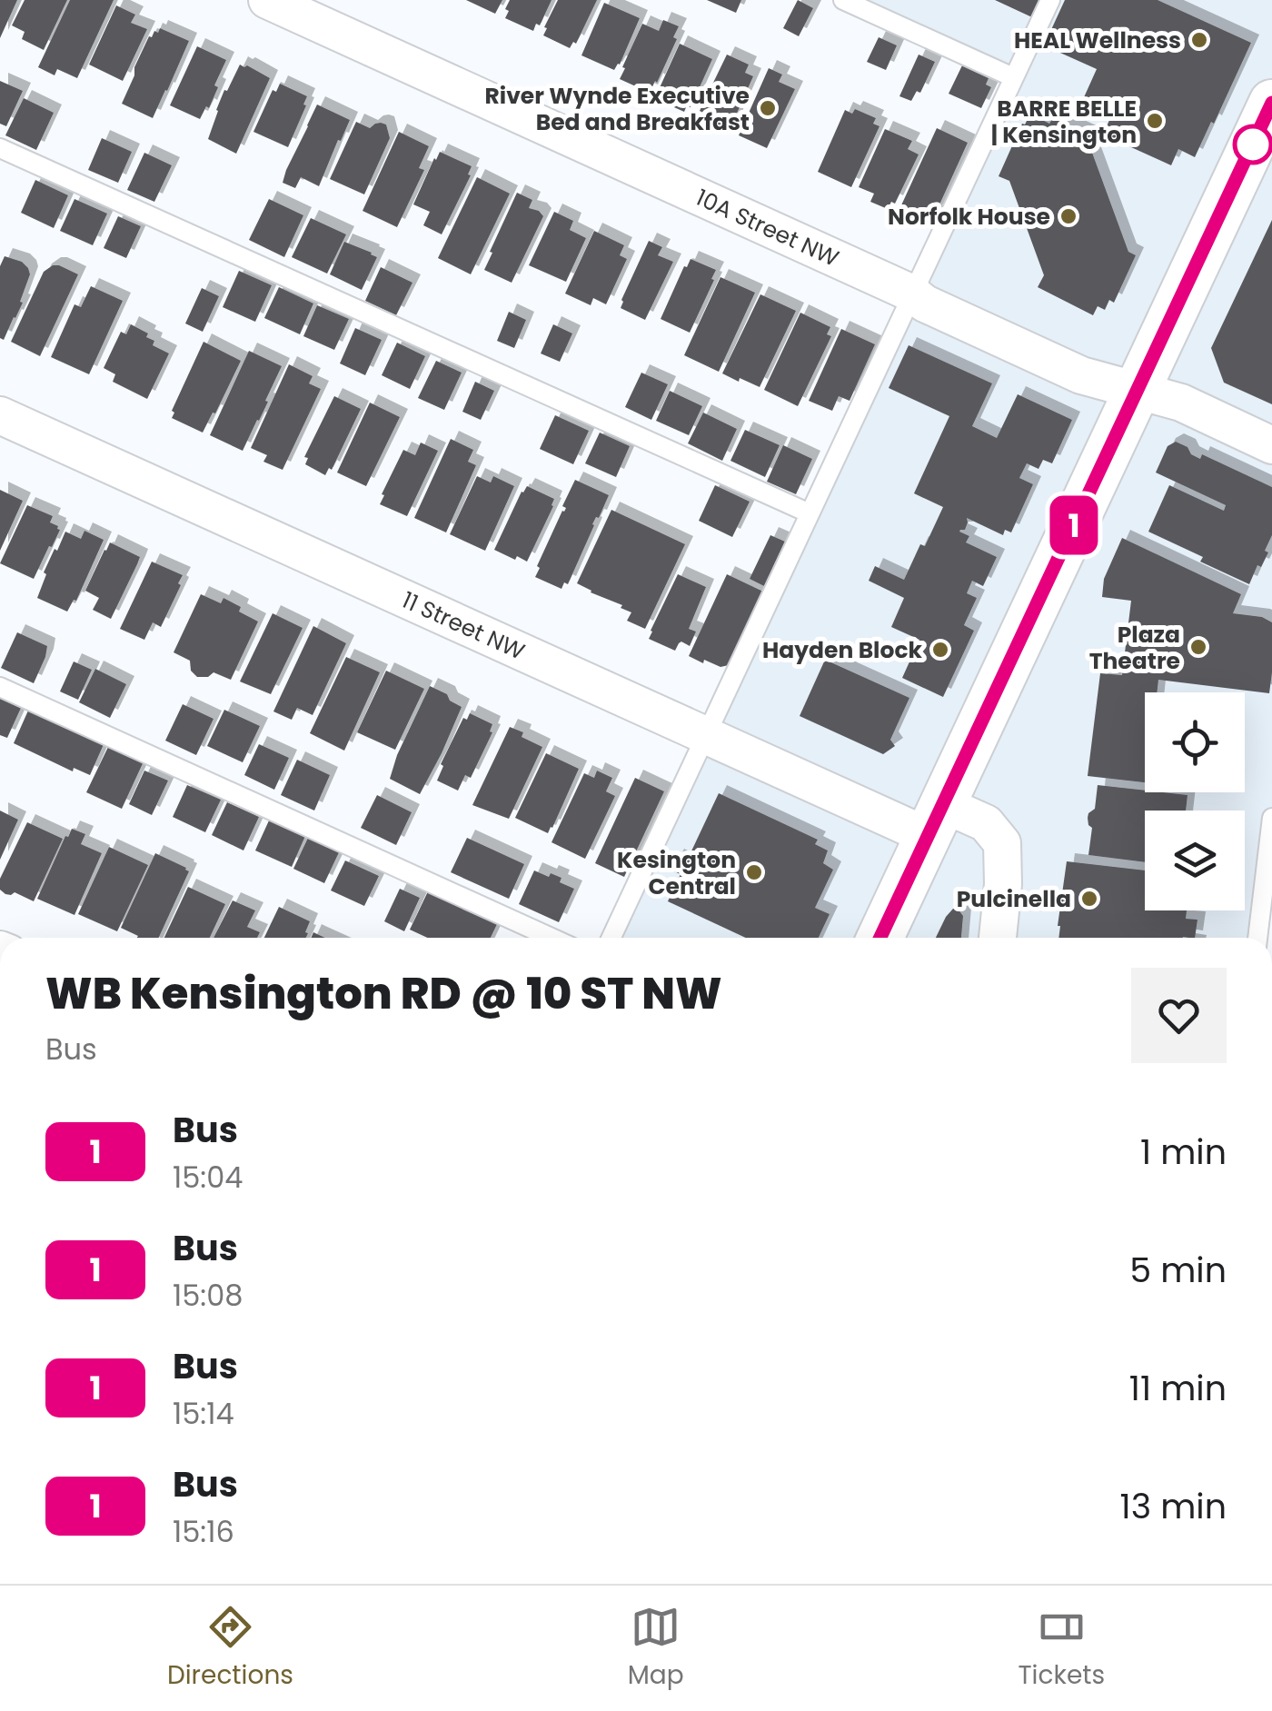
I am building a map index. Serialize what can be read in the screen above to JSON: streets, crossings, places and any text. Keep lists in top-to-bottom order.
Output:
{
  "streets": {
    "street": ["10A Street NW", "11 Street NW"]
  },
  "places": [
    "HEAL Wellness",
    "River Wynde Executive Bed and Breakfast",
    "BARRE BELLE | Kensington",
    "Norfolk House",
    "Plaza Theatre",
    "Hayden Block",
    "Kesington Central",
    "Pulcinella"
  ],
  "lines": ["bus line 1"],
  "page": {
    "on_map": "1",
    "heading": ["WB Kensington RD @ 10 ST NW", "Bus"],
    "list": [
      {
        "mark": "1",
        "name": "Bus",
        "note": "15:04",
        "value": "1 min"
      },
      {
        "mark": "1",
        "name": "Bus",
        "note": "15:08",
        "value": "5 min"
      },
      {
        "mark": "1",
        "name": "Bus",
        "note": "15:14",
        "value": "11 min"
      },
      {
        "mark": "1",
        "name": "Bus",
        "note": "15:16",
        "value": "13 min"
      }
    ],
    "tabs": ["Directions", "Map", "Tickets"]
  }
}
